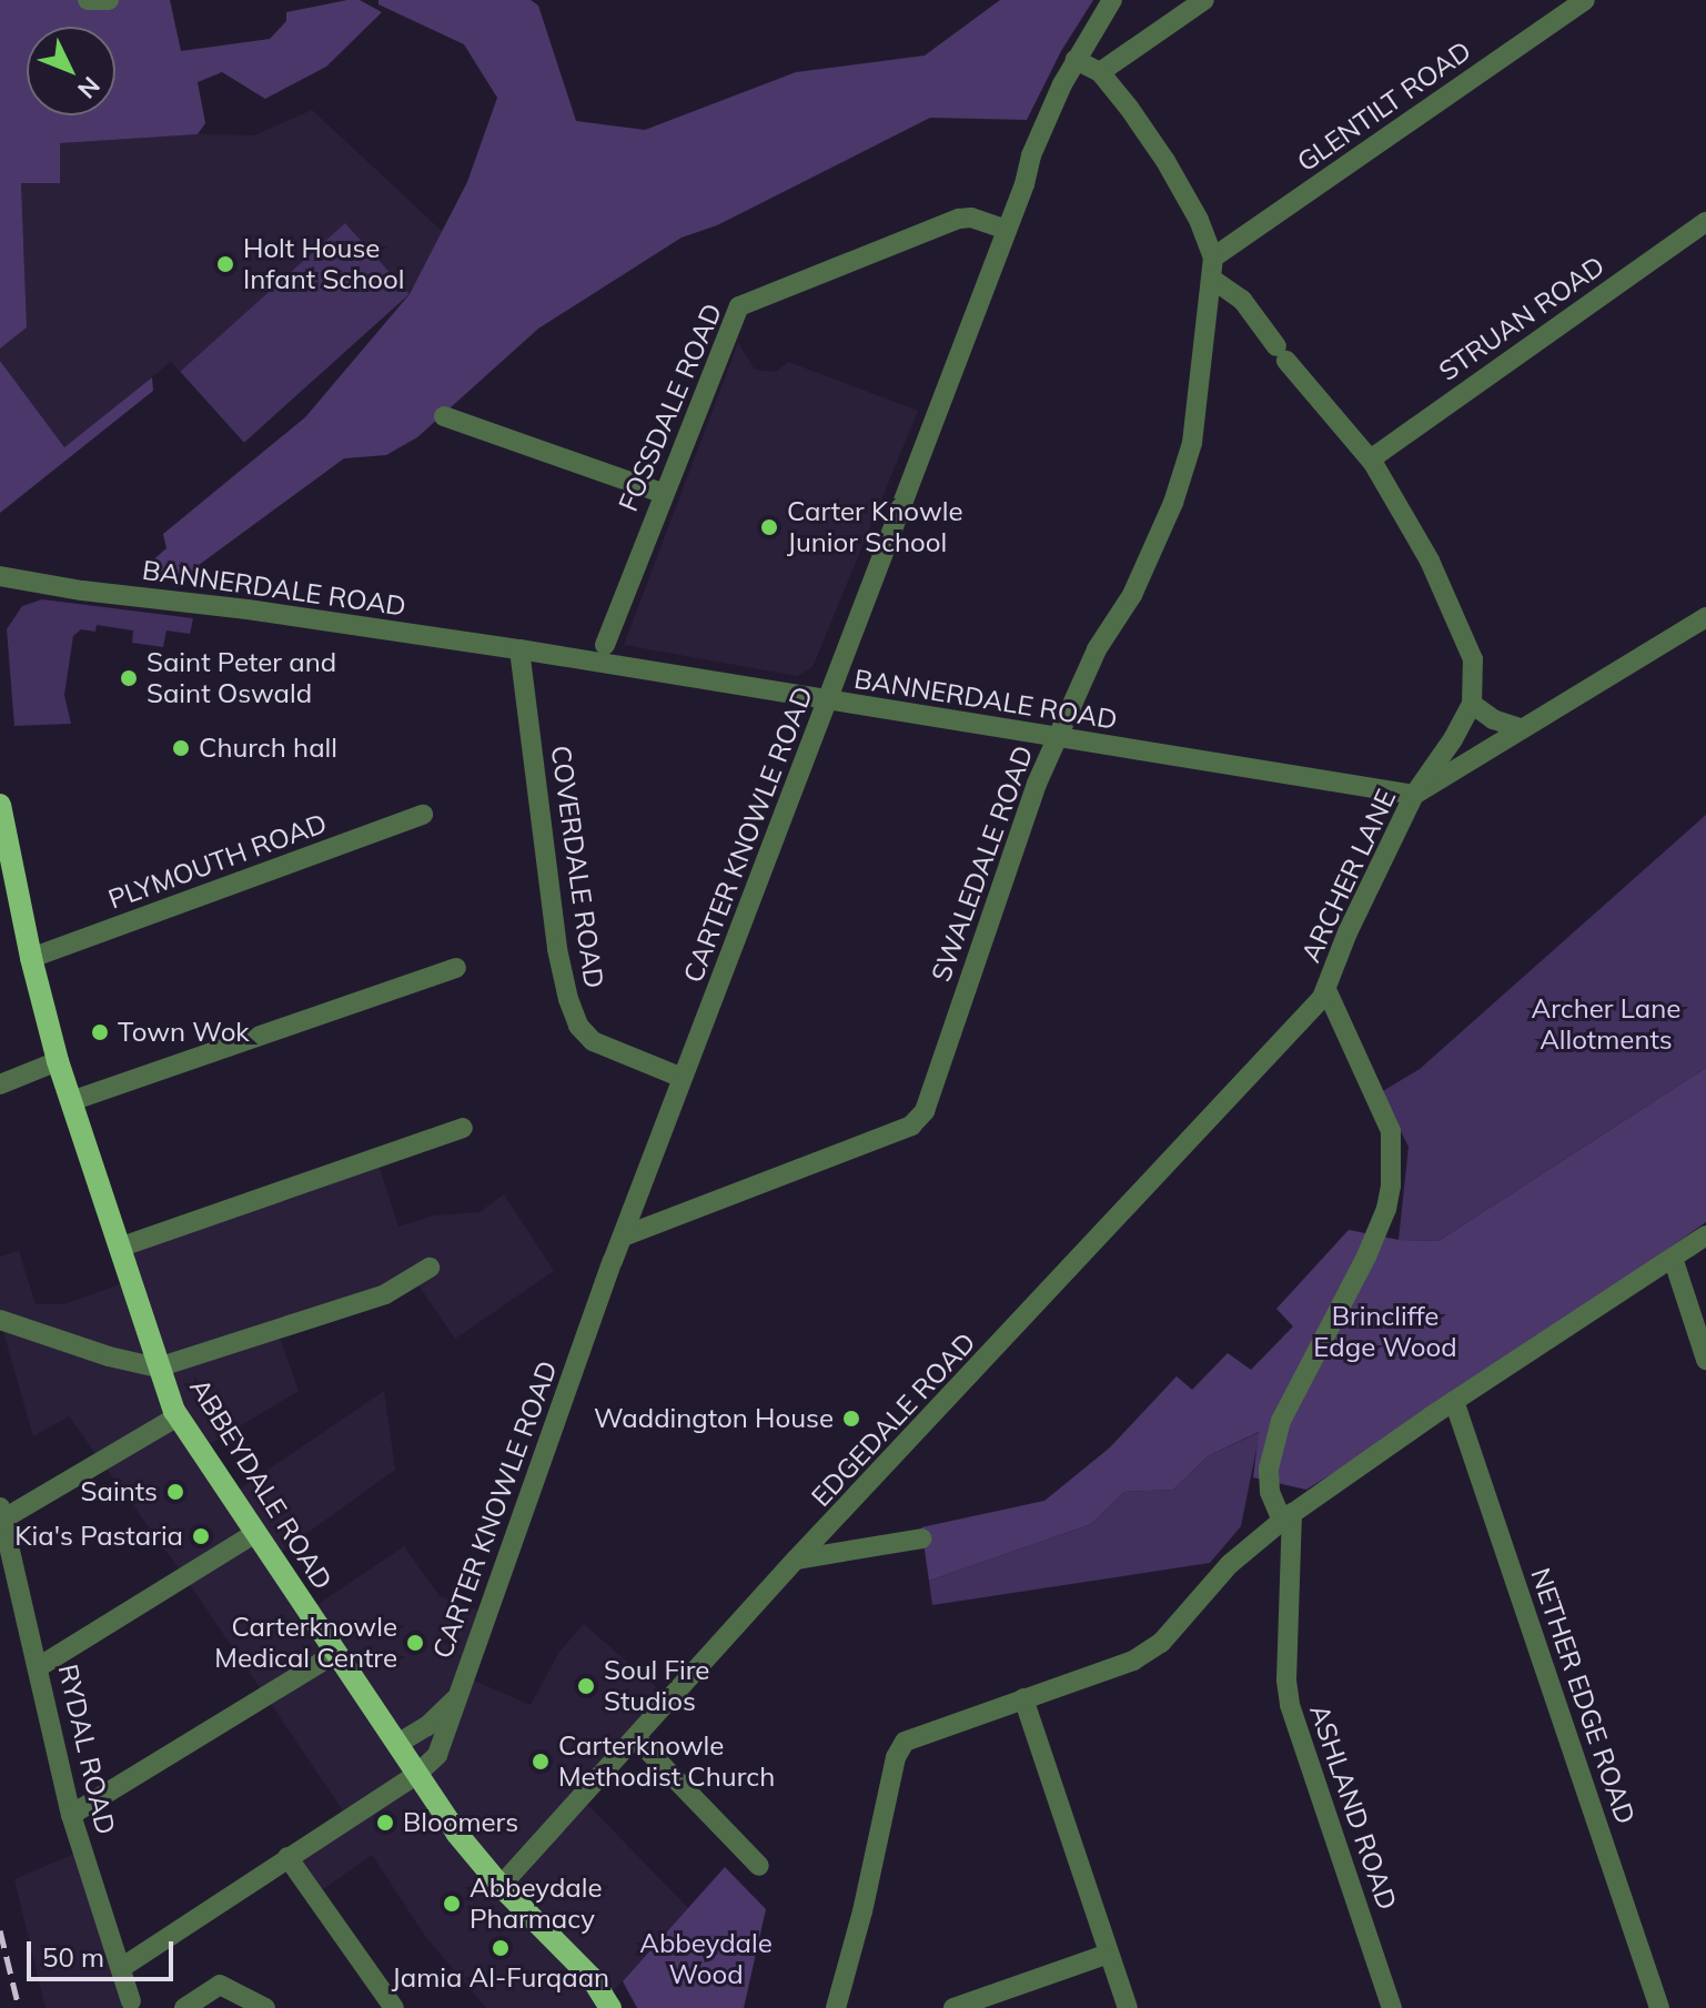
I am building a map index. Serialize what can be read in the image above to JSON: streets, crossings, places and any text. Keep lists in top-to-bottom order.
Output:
{
  "streets": {
    "main road": ["ABBEYDALE ROAD"],
    "street": [
      "GLENTILT ROAD",
      "STRUAN ROAD",
      "FOSSDALE ROAD",
      "BANNERDALE ROAD",
      "CARTER KNOWLE ROAD",
      "PLYMOUTH ROAD",
      "SWALEDALE ROAD",
      "COVERDALE ROAD",
      "ARCHER LANE",
      "EDGEDALE ROAD",
      "NETHER EDGE ROAD",
      "RYDAL ROAD",
      "ASHLAND ROAD"
    ]
  },
  "crossings": [
    ["STRUAN ROAD", "ARCHER LANE"],
    ["FOSSDALE ROAD", "CARTER KNOWLE ROAD"],
    ["BANNERDALE ROAD", "CARTER KNOWLE ROAD"],
    ["BANNERDALE ROAD", "SWALEDALE ROAD"],
    ["BANNERDALE ROAD", "COVERDALE ROAD"],
    ["BANNERDALE ROAD", "ARCHER LANE"],
    ["CARTER KNOWLE ROAD", "SWALEDALE ROAD"],
    ["CARTER KNOWLE ROAD", "COVERDALE ROAD"],
    ["CARTER KNOWLE ROAD", "ABBEYDALE ROAD"],
    ["CARTER KNOWLE ROAD", "RYDAL ROAD"],
    ["PLYMOUTH ROAD", "ABBEYDALE ROAD"],
    ["SWALEDALE ROAD", "ARCHER LANE"],
    ["ARCHER LANE", "EDGEDALE ROAD"],
    ["ARCHER LANE", "ASHLAND ROAD"],
    ["EDGEDALE ROAD", "ABBEYDALE ROAD"]
  ],
  "parks": ["Archer Lane Allotments", "Brincliffe Edge Wood", "Abbeydale Wood"],
  "places": [
    "Holt House Infant School",
    "Carter Knowle Junior School",
    "Saint Peter and Saint Oswald",
    "Church hall",
    "Town Wok",
    "Waddington House",
    "Saints",
    "Kia's Pastaria",
    "Carterknowle Medical Centre",
    "Soul Fire Studios",
    "Carterknowle Methodist Church",
    "Bloomers",
    "Abbeydale Pharmacy",
    "Jamia Al-Furqaan"
  ],
  "scale_bar": "50 m",
  "north": "bottom right"
}
